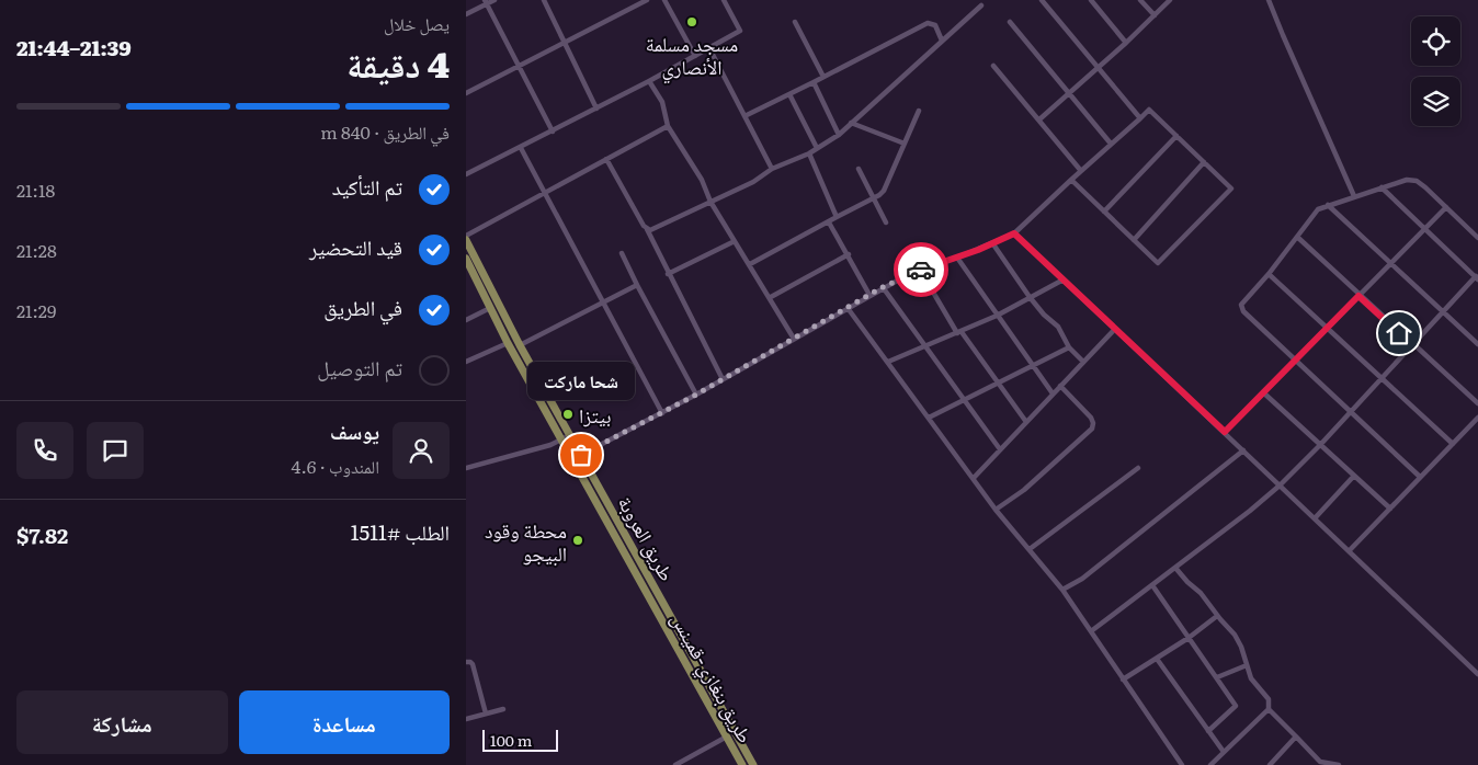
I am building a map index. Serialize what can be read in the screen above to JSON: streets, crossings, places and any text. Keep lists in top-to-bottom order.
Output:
{
  "streets": {
    "main road": ["طريق العروبة", "طريق بنغازي-قمينس"]
  },
  "places": [
    "مسجد مسلمة الأنصاري",
    "بيتزا",
    "شحا ماركت",
    "محطة وقود البيجو"
  ],
  "scale_bar": "100 m",
  "page": {
    "heading": ["4 دقيقة", "يصل خلال", "21:39–21:44"],
    "panel": [
      "يوسف",
      "المندوب · 4.6",
      "الطلب #1511",
      "$7.82"
    ],
    "bar": "في الطريق · 840 m",
    "list": [
      ["تم التأكيد", "21:18"],
      ["قيد التحضير", "21:28"],
      ["في الطريق", "21:29"],
      "تم التوصيل"
    ],
    "bubble": "شحا ماركت",
    "buttons": ["مساعدة", "مشاركة"],
    "scale": "100 m"
  }
}
